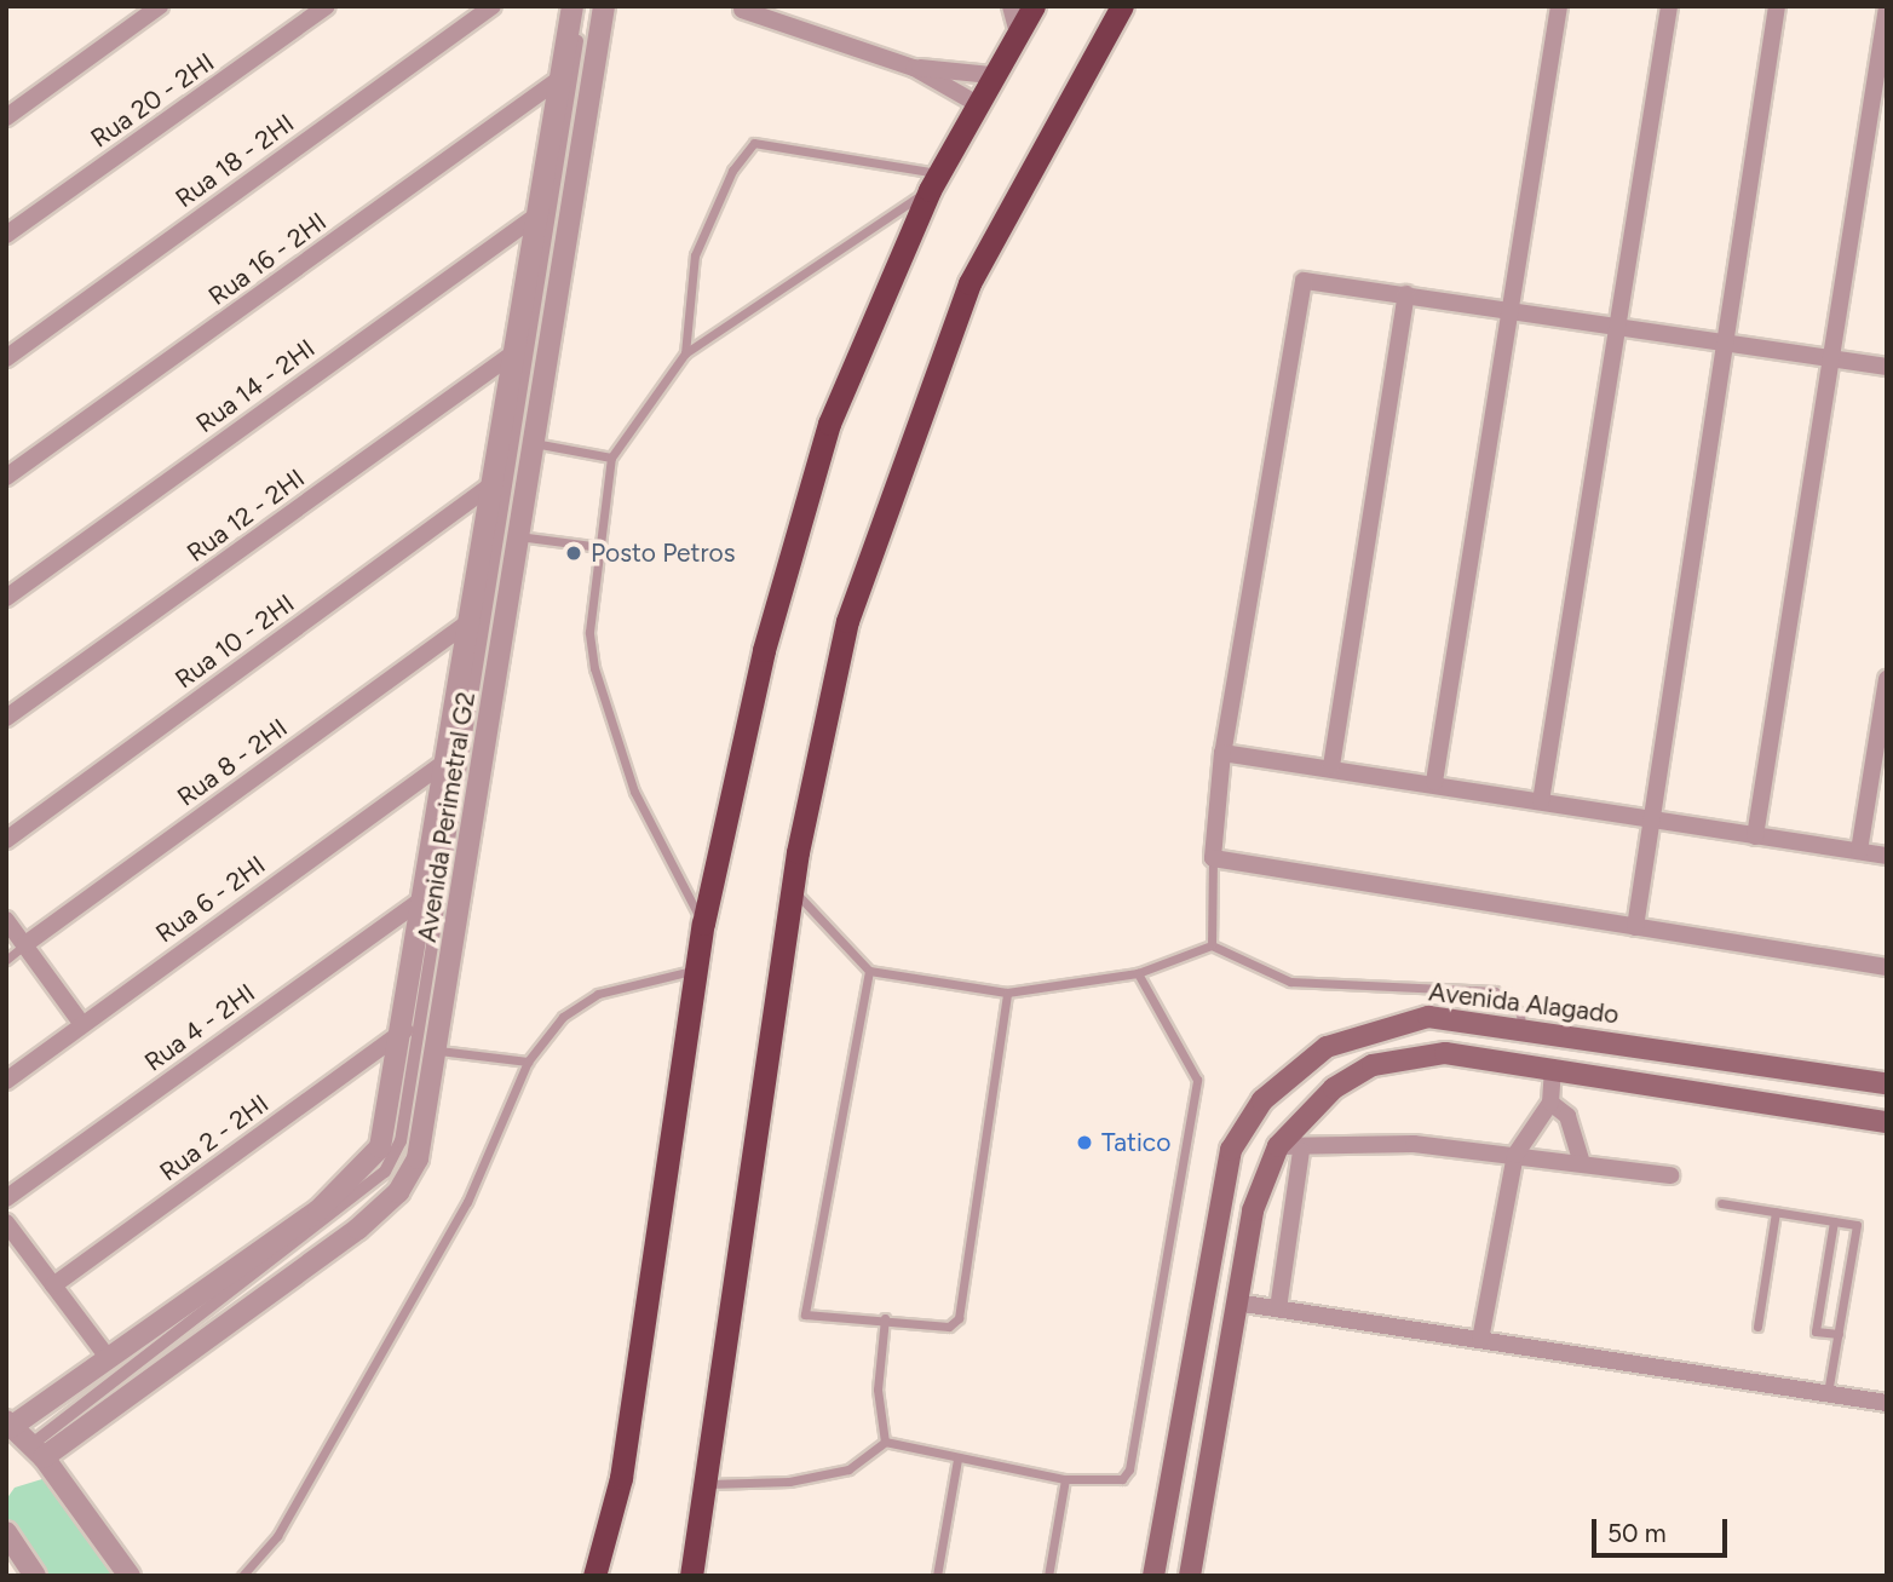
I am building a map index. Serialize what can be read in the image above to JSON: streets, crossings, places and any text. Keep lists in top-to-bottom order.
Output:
{
  "streets": {
    "main road": ["Avenida Alagado"],
    "street": [
      "Rua 20 - 2HI",
      "Rua 18 - 2HI",
      "Rua 16 - 2HI",
      "Rua 14 - 2HI",
      "Rua 12 - 2HI",
      "Rua 10 - 2HI",
      "Rua 8 - 2HI",
      "Avenida Perimetral G2",
      "Rua 6 - 2HI",
      "Rua 4 - 2HI",
      "Rua 2 - 2HI"
    ]
  },
  "crossings": [
    ["Rua 16 - 2HI", "Avenida Perimetral G2"],
    ["Rua 14 - 2HI", "Avenida Perimetral G2"],
    ["Rua 12 - 2HI", "Avenida Perimetral G2"],
    ["Rua 10 - 2HI", "Avenida Perimetral G2"],
    ["Rua 8 - 2HI", "Avenida Perimetral G2"],
    ["Avenida Perimetral G2", "Rua 6 - 2HI"],
    ["Avenida Perimetral G2", "Rua 4 - 2HI"],
    ["Avenida Perimetral G2", "Rua 2 - 2HI"]
  ],
  "places": ["Posto Petros", "Tatico"],
  "scale_bar": "50 m"
}
